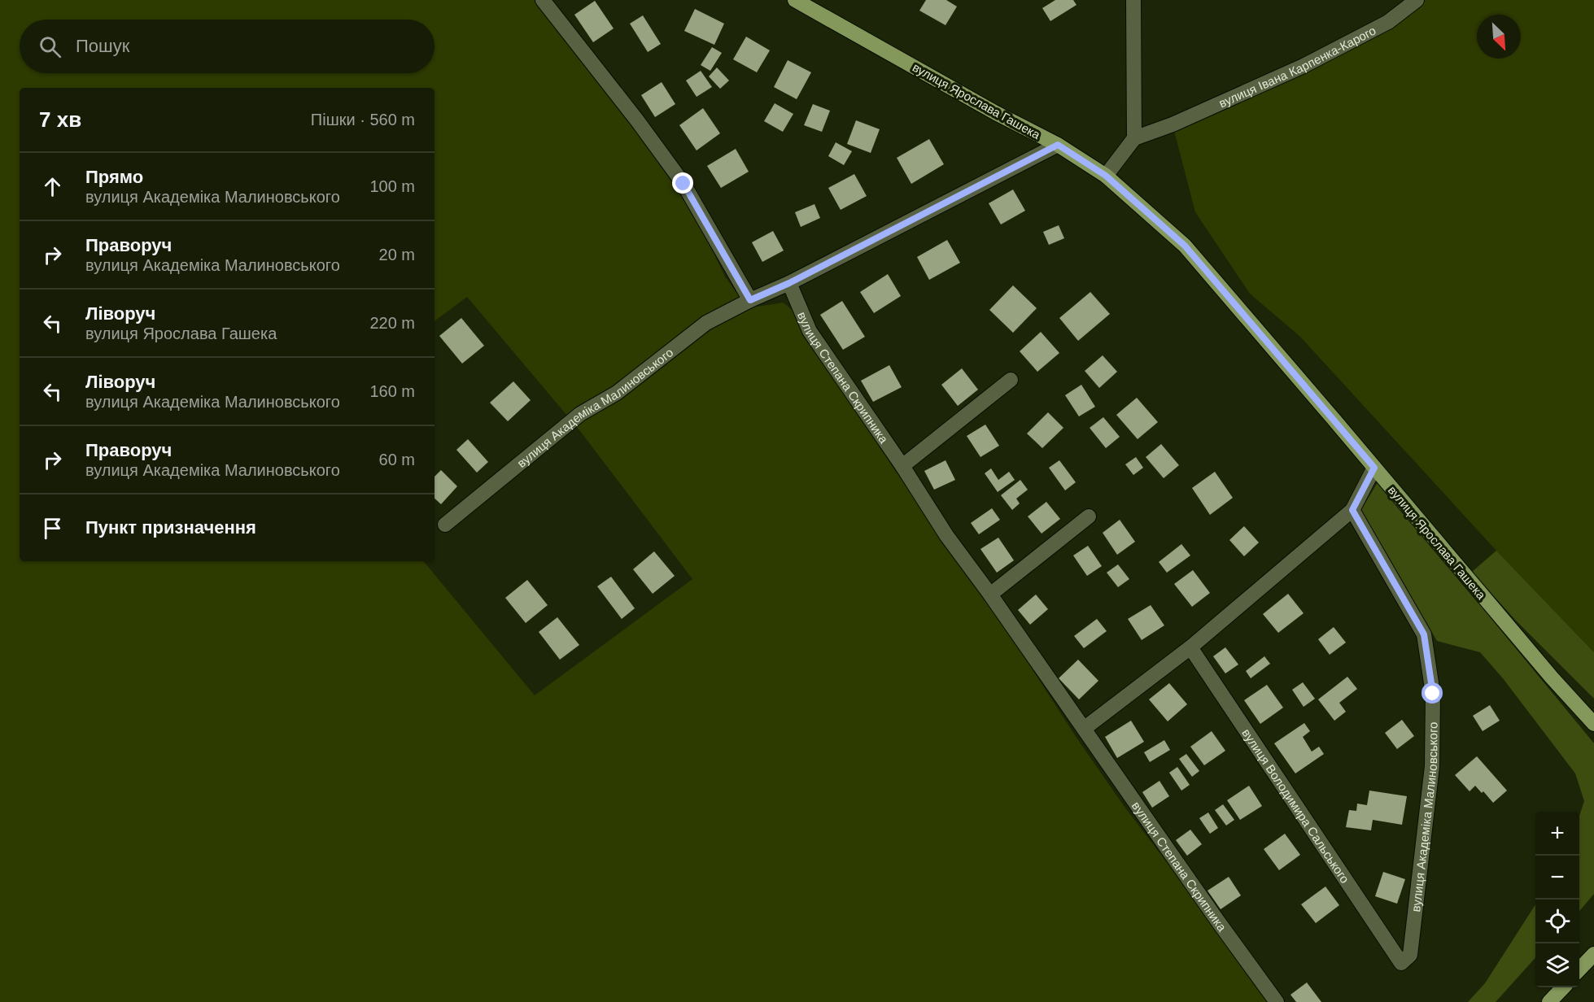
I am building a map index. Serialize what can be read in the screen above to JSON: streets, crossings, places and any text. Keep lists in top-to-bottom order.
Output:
{
  "streets": {
    "main road": ["вулиця Ярослава Гашека"],
    "street": [
      "вулиця Івана Карпенка-Карого",
      "вулиця Степана Скрипника",
      "вулиця Академіка Малиновського",
      "вулиця Володимира Сальського"
    ]
  },
  "crossings": [
    ["вулиця Ярослава Гашека", "вулиця Академіка Малиновського"],
    ["вулиця Степана Скрипника", "вулиця Академіка Малиновського"],
    ["вулиця Академіка Малиновського", "вулиця Володимира Сальського"]
  ],
  "north": "bottom right",
  "page": {
    "search": "Пошук",
    "heading": ["7 хв", "Пішки · 560 m"],
    "list": [
      ["Прямо", "вулиця Академіка Малиновського", "100 m"],
      ["Праворуч", "вулиця Академіка Малиновського", "20 m"],
      ["Ліворуч", "вулиця Ярослава Гашека", "220 m"],
      ["Ліворуч", "вулиця Академіка Малиновського", "160 m"],
      ["Праворуч", "вулиця Академіка Малиновського", "60 m"],
      "Пункт призначення"
    ],
    "map_buttons": ["+", "−"]
  }
}
